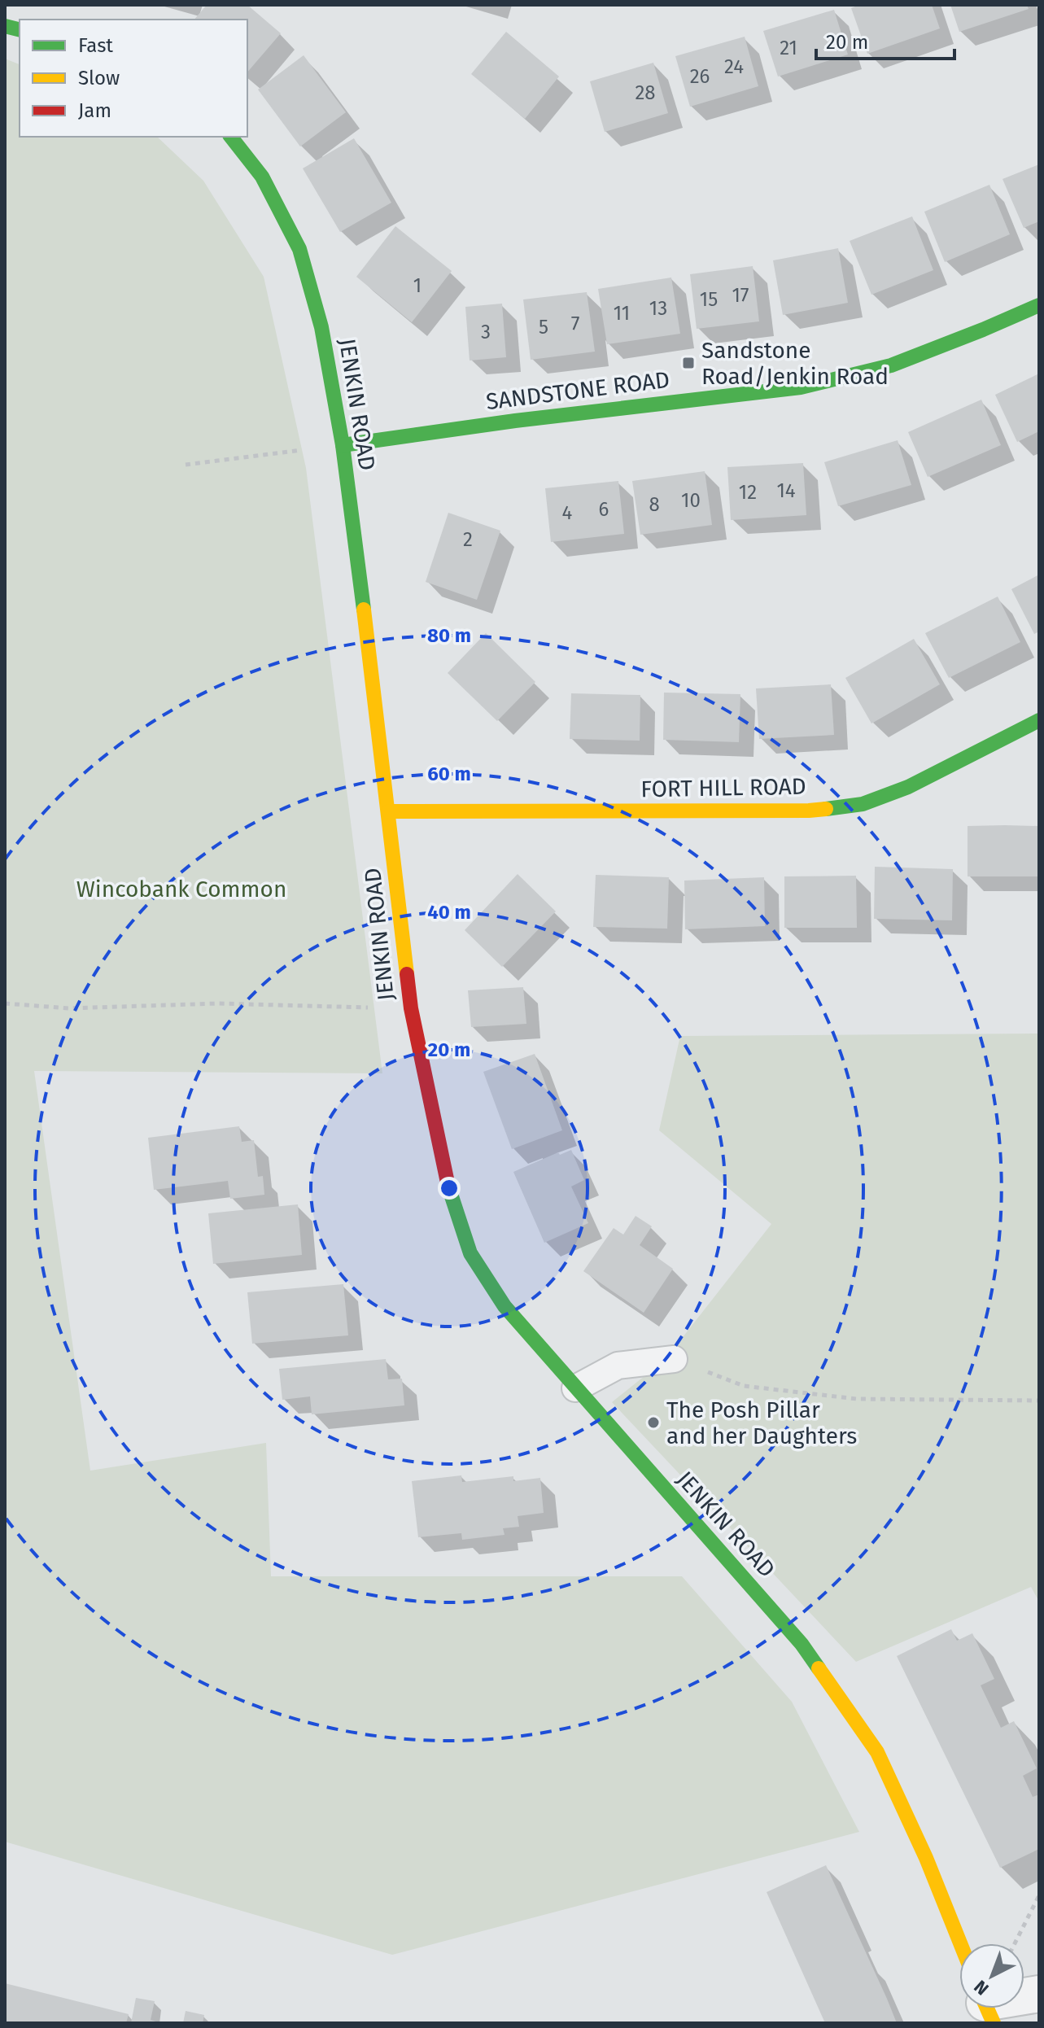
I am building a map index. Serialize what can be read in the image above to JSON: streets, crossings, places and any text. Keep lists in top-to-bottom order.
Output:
{
  "streets": {
    "street": ["SANDSTONE ROAD", "JENKIN ROAD", "FORT HILL ROAD"]
  },
  "crossings": [
    ["SANDSTONE ROAD", "JENKIN ROAD"],
    ["JENKIN ROAD", "FORT HILL ROAD"]
  ],
  "parks": ["Wincobank Common"],
  "places": {
    "transit": ["Sandstone Road/Jenkin Road"],
    "other": ["The Posh Pillar and her Daughters"]
  },
  "house_numbers": [
    "21",
    "24",
    "26",
    "28",
    "1",
    "17",
    "15",
    "13",
    "11",
    "7",
    "5",
    "3",
    "14",
    "12",
    "10",
    "8",
    "6",
    "4",
    "2"
  ],
  "legend": ["Fast", "Slow", "Jam"],
  "scale_bar": "20 m",
  "north": "bottom left",
  "rings": [
    "80 m",
    "60 m",
    "40 m",
    "20 m"
  ]
}
